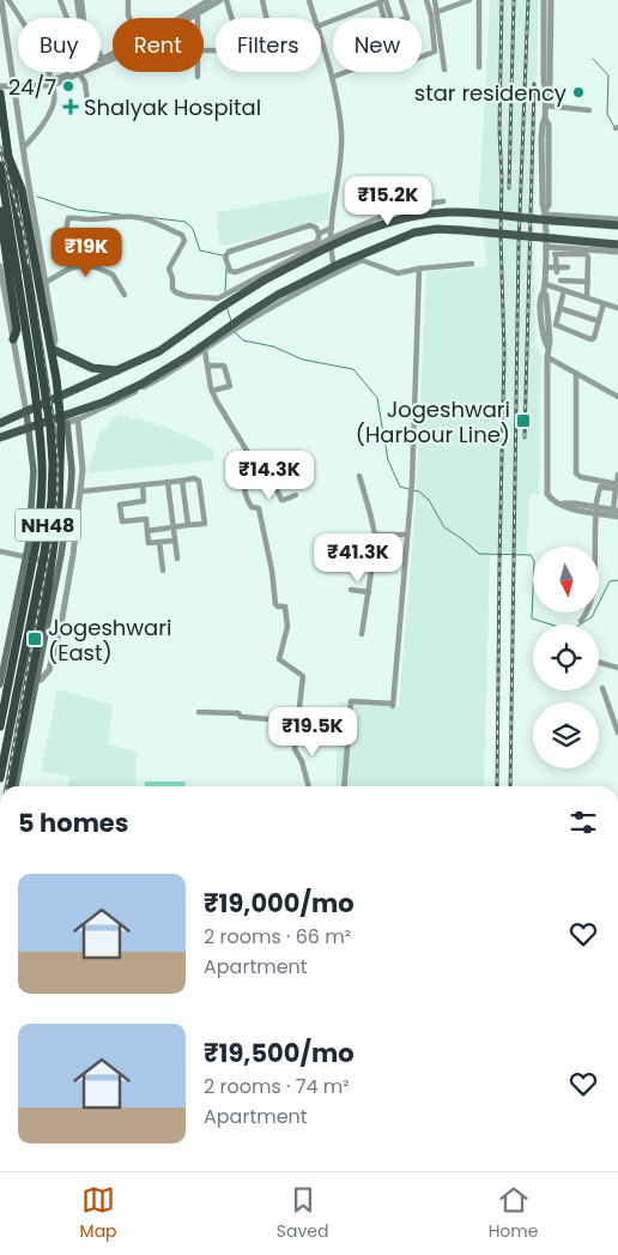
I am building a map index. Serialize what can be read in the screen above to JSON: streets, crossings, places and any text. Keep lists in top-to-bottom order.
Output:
{
  "streets": {
    "highway": ["NH48"]
  },
  "places": {
    "other": ["24/7", "star residency"],
    "health": ["Shalyak Hospital"],
    "transit": ["Jogeshwari (Harbour Line)", "Jogeshwari (East)"]
  },
  "north": "bottom",
  "page": {
    "chip": [
      "Buy",
      "Rent",
      "Filters",
      "New"
    ],
    "price": [
      "₹15.2K",
      "₹19K",
      "₹14.3K",
      "₹41.3K",
      "₹19.5K"
    ],
    "heading": "5 homes",
    "list": [
      {
        "name": "₹19,000/mo",
        "note": "2 rooms · 66 m² · Apartment"
      },
      {
        "name": "₹19,500/mo",
        "note": "2 rooms · 74 m² · Apartment"
      }
    ],
    "tabs": ["Map", "Saved", "Home"]
  }
}
